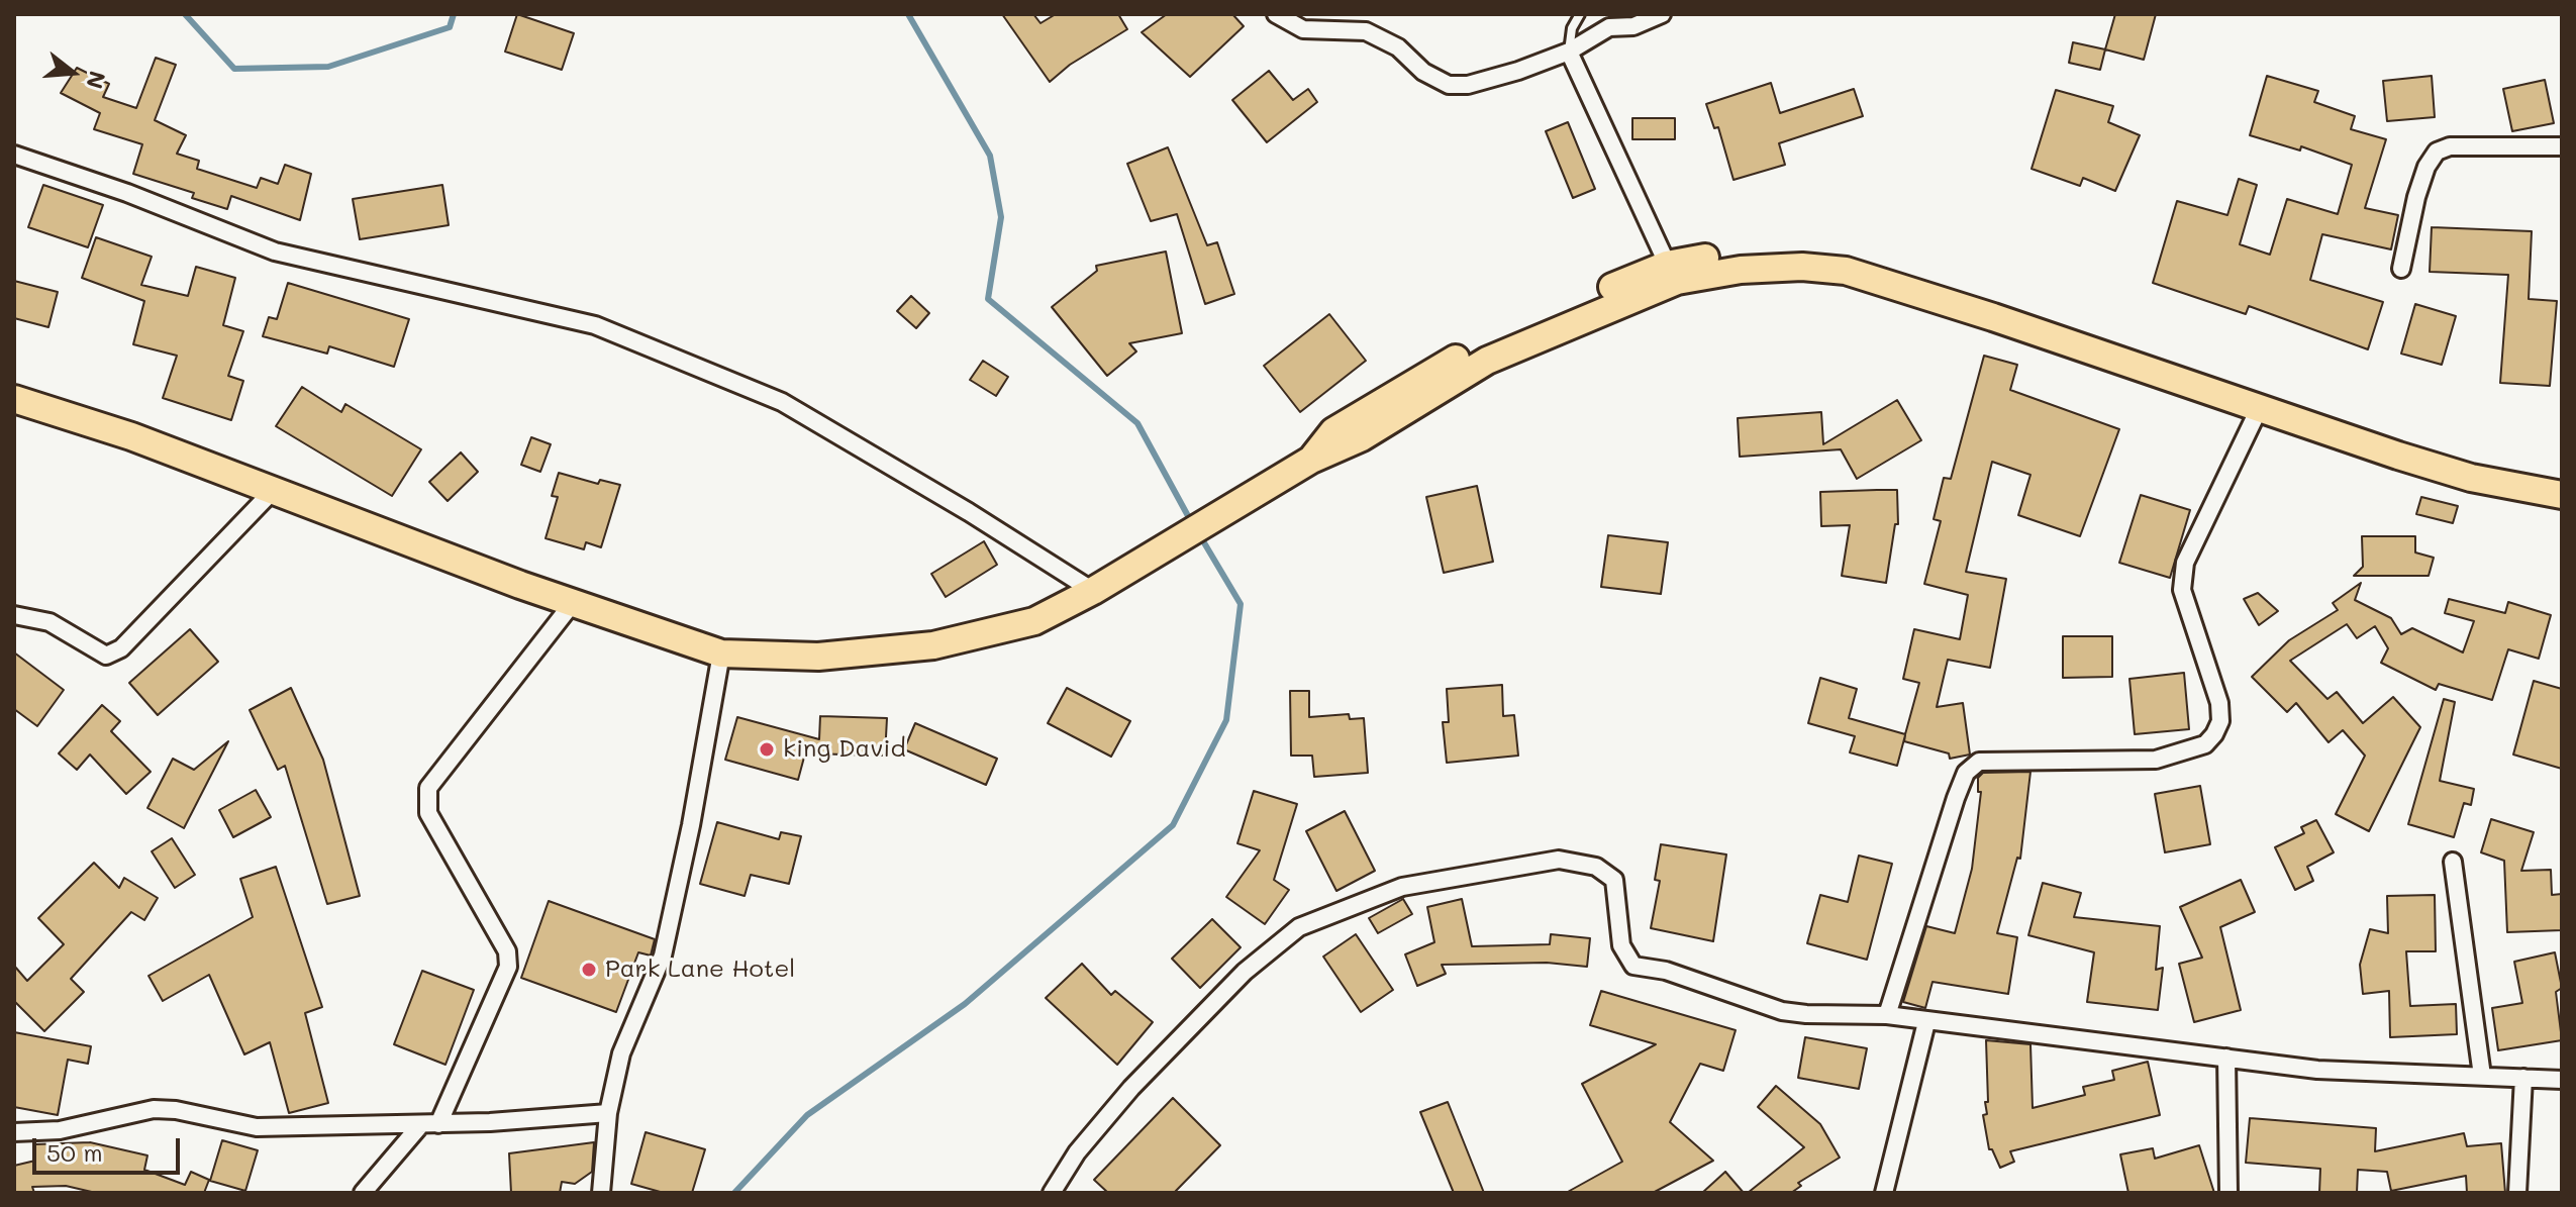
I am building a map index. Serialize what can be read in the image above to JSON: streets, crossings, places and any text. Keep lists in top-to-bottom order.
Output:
{
  "places": ["king David", "Park Lane Hotel"],
  "scale_bar": "50 m",
  "north": "right"
}
